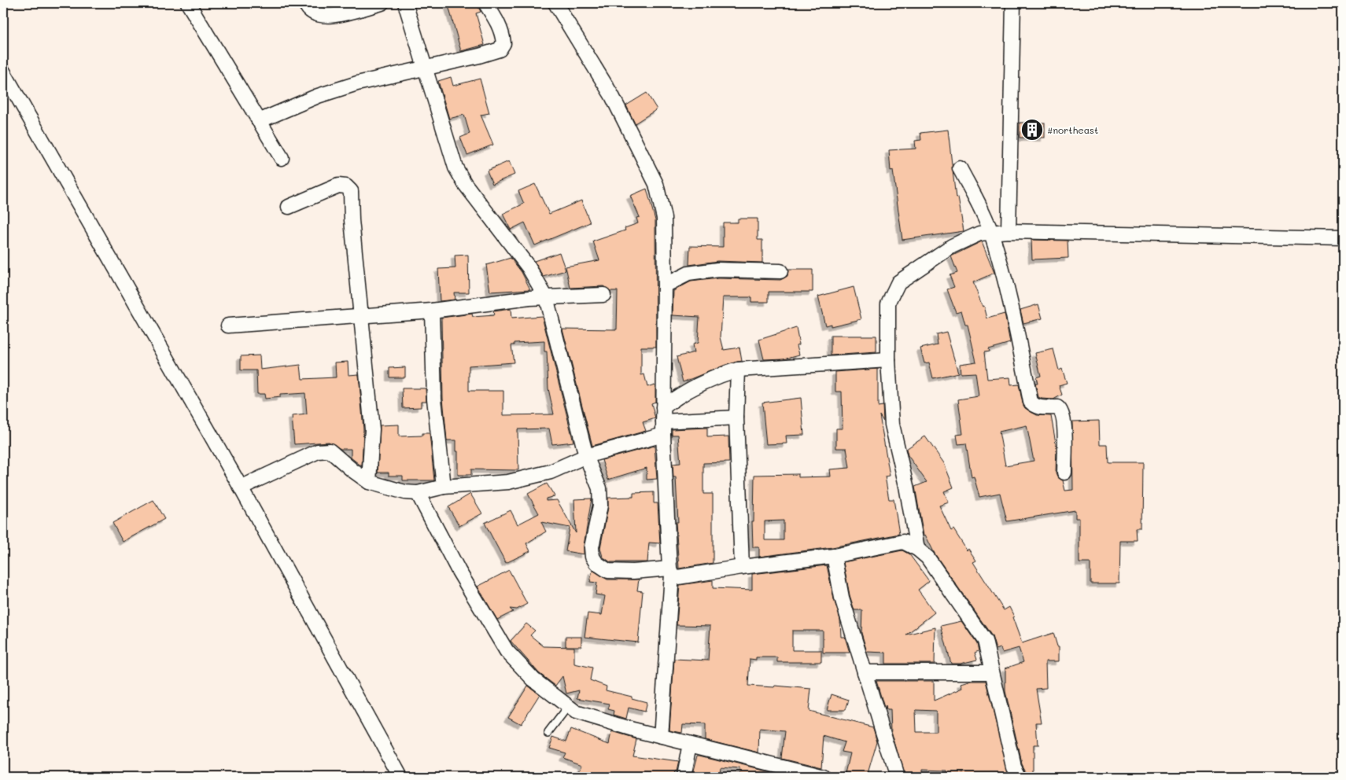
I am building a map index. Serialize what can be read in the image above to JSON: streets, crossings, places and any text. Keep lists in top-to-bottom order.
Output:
{
  "places": {
    "building": ["#northeast"]
  }
}
